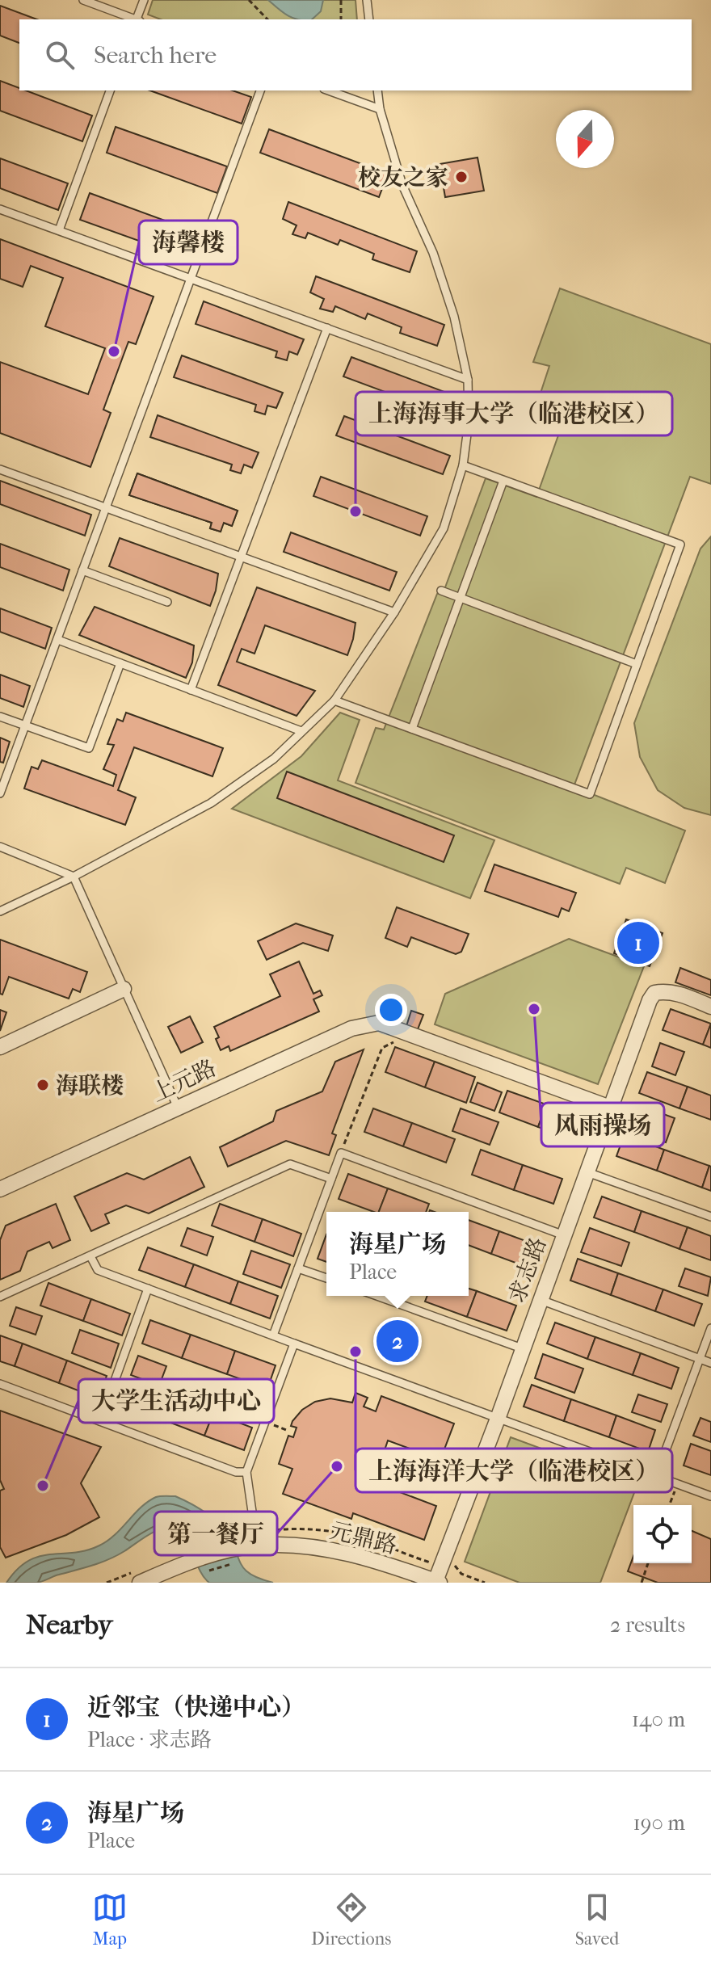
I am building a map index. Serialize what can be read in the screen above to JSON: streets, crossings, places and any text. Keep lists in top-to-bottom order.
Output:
{
  "streets": {
    "street": ["上元路", "求志路", "元鼎路"]
  },
  "crossings": [
    ["上元路", "求志路"],
    ["求志路", "元鼎路"]
  ],
  "places": [
    "校友之家",
    "海馨楼",
    "上海海事大学（临港校区）",
    "风雨操场",
    "海联楼",
    "上海海洋大学（临港校区）",
    "第一餐厅",
    "大学生活动中心"
  ],
  "north": "bottom",
  "page": {
    "search": "Search here",
    "pins": ["1", "2"],
    "popup": ["海星广场", "Place"],
    "heading": ["Nearby", "2 results"],
    "list": [
      {
        "mark": "1",
        "name": "近邻宝（快递中心）",
        "note": "Place · 求志路",
        "value": "140 m"
      },
      {
        "mark": "2",
        "name": "海星广场",
        "note": "Place",
        "value": "190 m"
      }
    ],
    "nav": ["Map", "Directions", "Saved"]
  }
}
